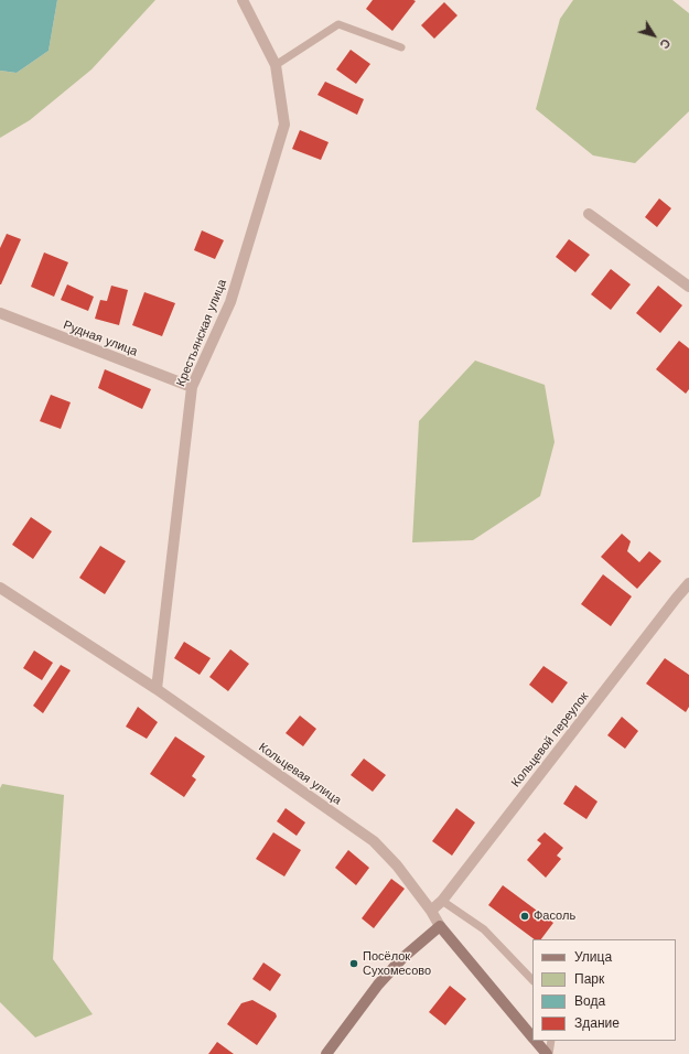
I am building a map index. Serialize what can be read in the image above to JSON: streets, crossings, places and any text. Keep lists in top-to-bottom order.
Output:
{
  "streets": {
    "main road": ["Кольцевая улица"],
    "street": ["Крестьянская улица", "Рудная улица", "Кольцевой переулок"]
  },
  "crossings": [
    ["Крестьянская улица", "Рудная улица"],
    ["Крестьянская улица", "Кольцевая улица"],
    ["Кольцевой переулок", "Кольцевая улица"]
  ],
  "places": ["Фасоль", "Посёлок Сухомесово"],
  "legend": [
    "Улица",
    "Парк",
    "Вода",
    "Здание"
  ],
  "north": "bottom right"
}
